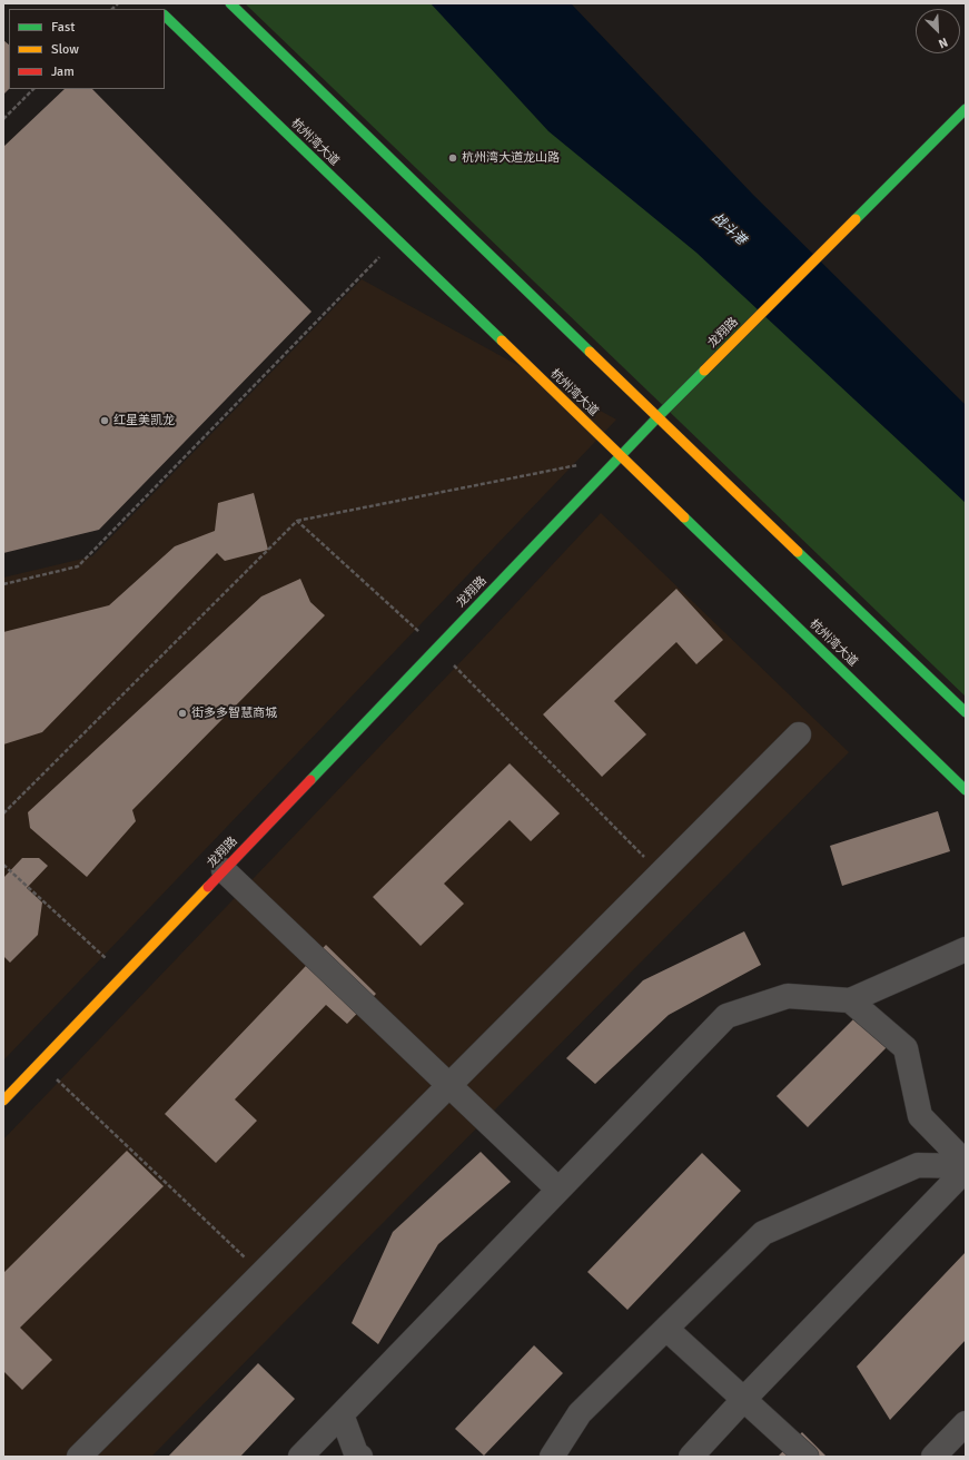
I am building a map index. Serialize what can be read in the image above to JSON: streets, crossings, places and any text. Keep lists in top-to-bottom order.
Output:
{
  "streets": {
    "main road": ["杭州湾大道", "龙翔路"]
  },
  "crossings": [
    ["杭州湾大道", "龙翔路"]
  ],
  "water": ["战斗港"],
  "places": ["杭州湾大道龙山路", "红星美凯龙", "街多多智慧商城"],
  "legend": ["Fast", "Slow", "Jam"],
  "north": "bottom right"
}
